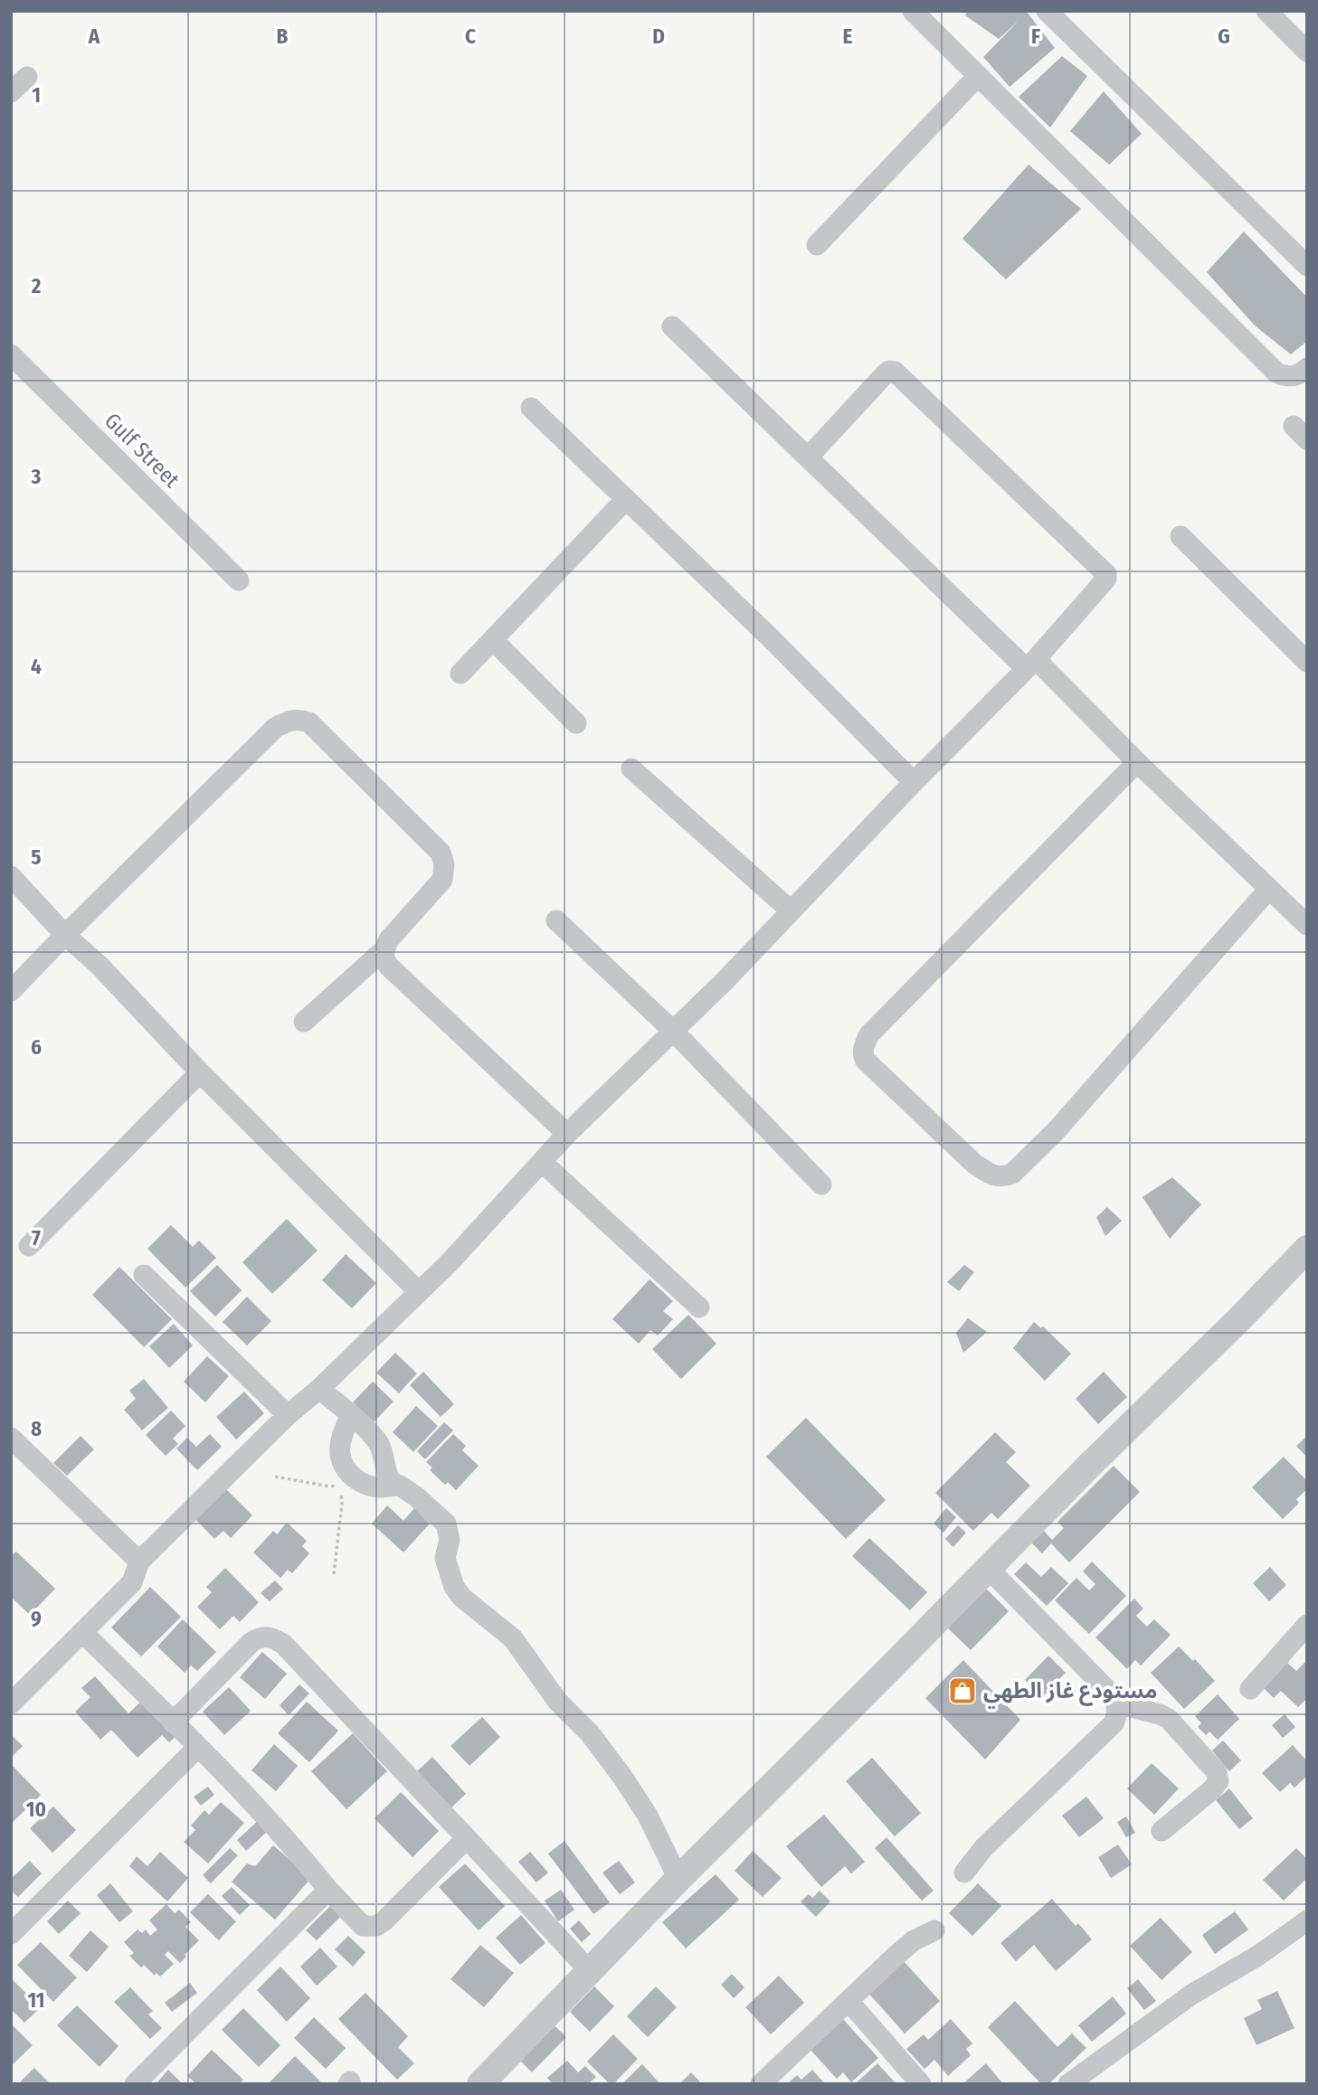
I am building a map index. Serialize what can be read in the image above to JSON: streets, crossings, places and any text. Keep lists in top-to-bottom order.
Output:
{
  "streets": {
    "street": ["Gulf Street"]
  },
  "places": {
    "shop": ["مستودع غاز الطهي"]
  },
  "grid": {
    "columns": [
      "A",
      "B",
      "C",
      "D",
      "E",
      "F",
      "G"
    ],
    "rows": [
      "1",
      "2",
      "3",
      "4",
      "5",
      "6",
      "7",
      "8",
      "9",
      "10",
      "11"
    ]
  }
}
